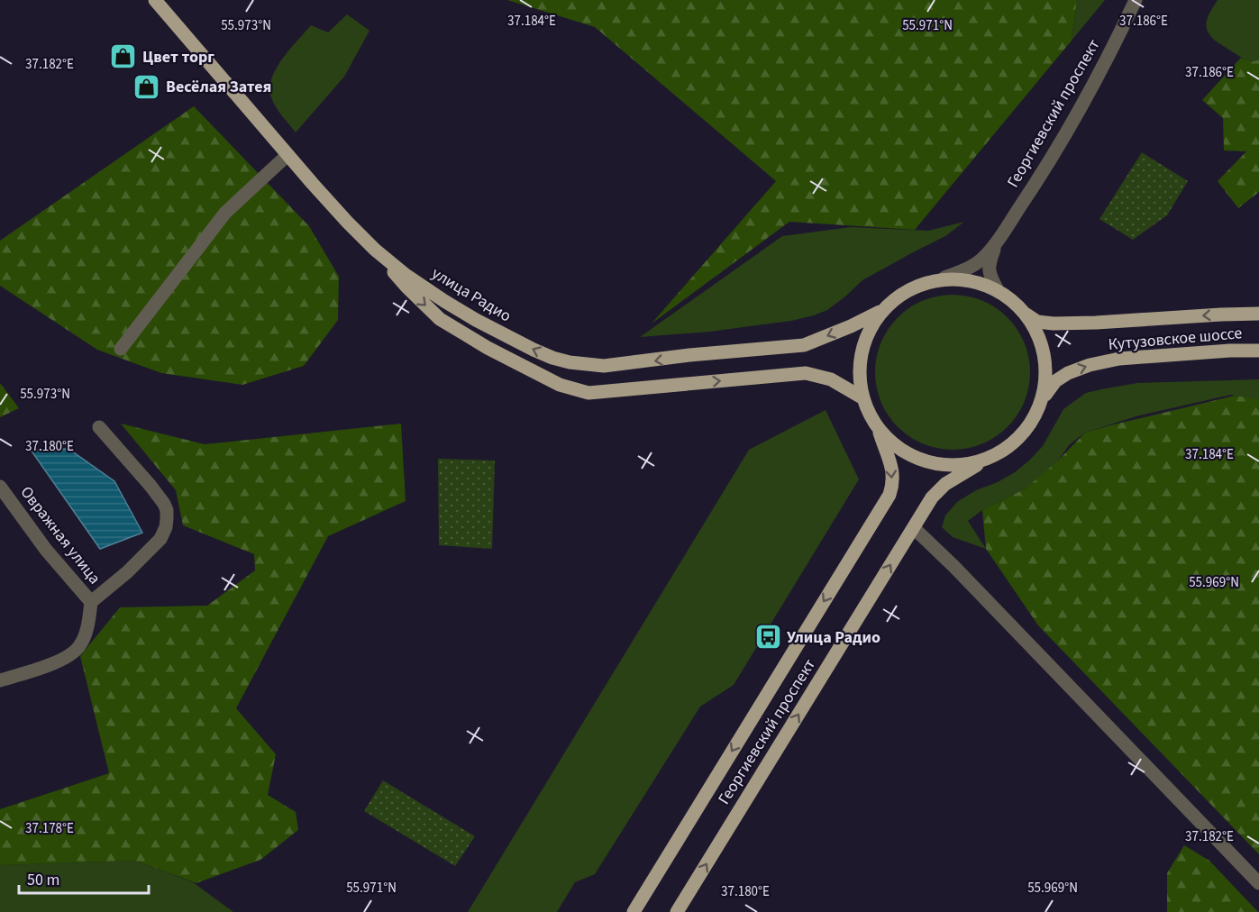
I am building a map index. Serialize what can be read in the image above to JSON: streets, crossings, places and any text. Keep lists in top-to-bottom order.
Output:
{
  "streets": {
    "main road": ["Георгиевский проспект", "улица Радио", "Кутузовское шоссе"],
    "street": ["Овражная улица"]
  },
  "crossings": [
    ["Георгиевский проспект", "улица Радио"],
    ["Георгиевский проспект", "Кутузовское шоссе"],
    ["улица Радио", "Кутузовское шоссе"]
  ],
  "places": {
    "shop": ["Цвет торг", "Весёлая Затея"],
    "bus stop": ["Улица Радио"]
  },
  "scale_bar": "50 m",
  "coordinates": [
    "37.186°E",
    "37.184°E",
    "55.973°N",
    "55.971°N",
    "37.182°E",
    "37.180°E",
    "55.969°N",
    "37.178°E"
  ]
}
